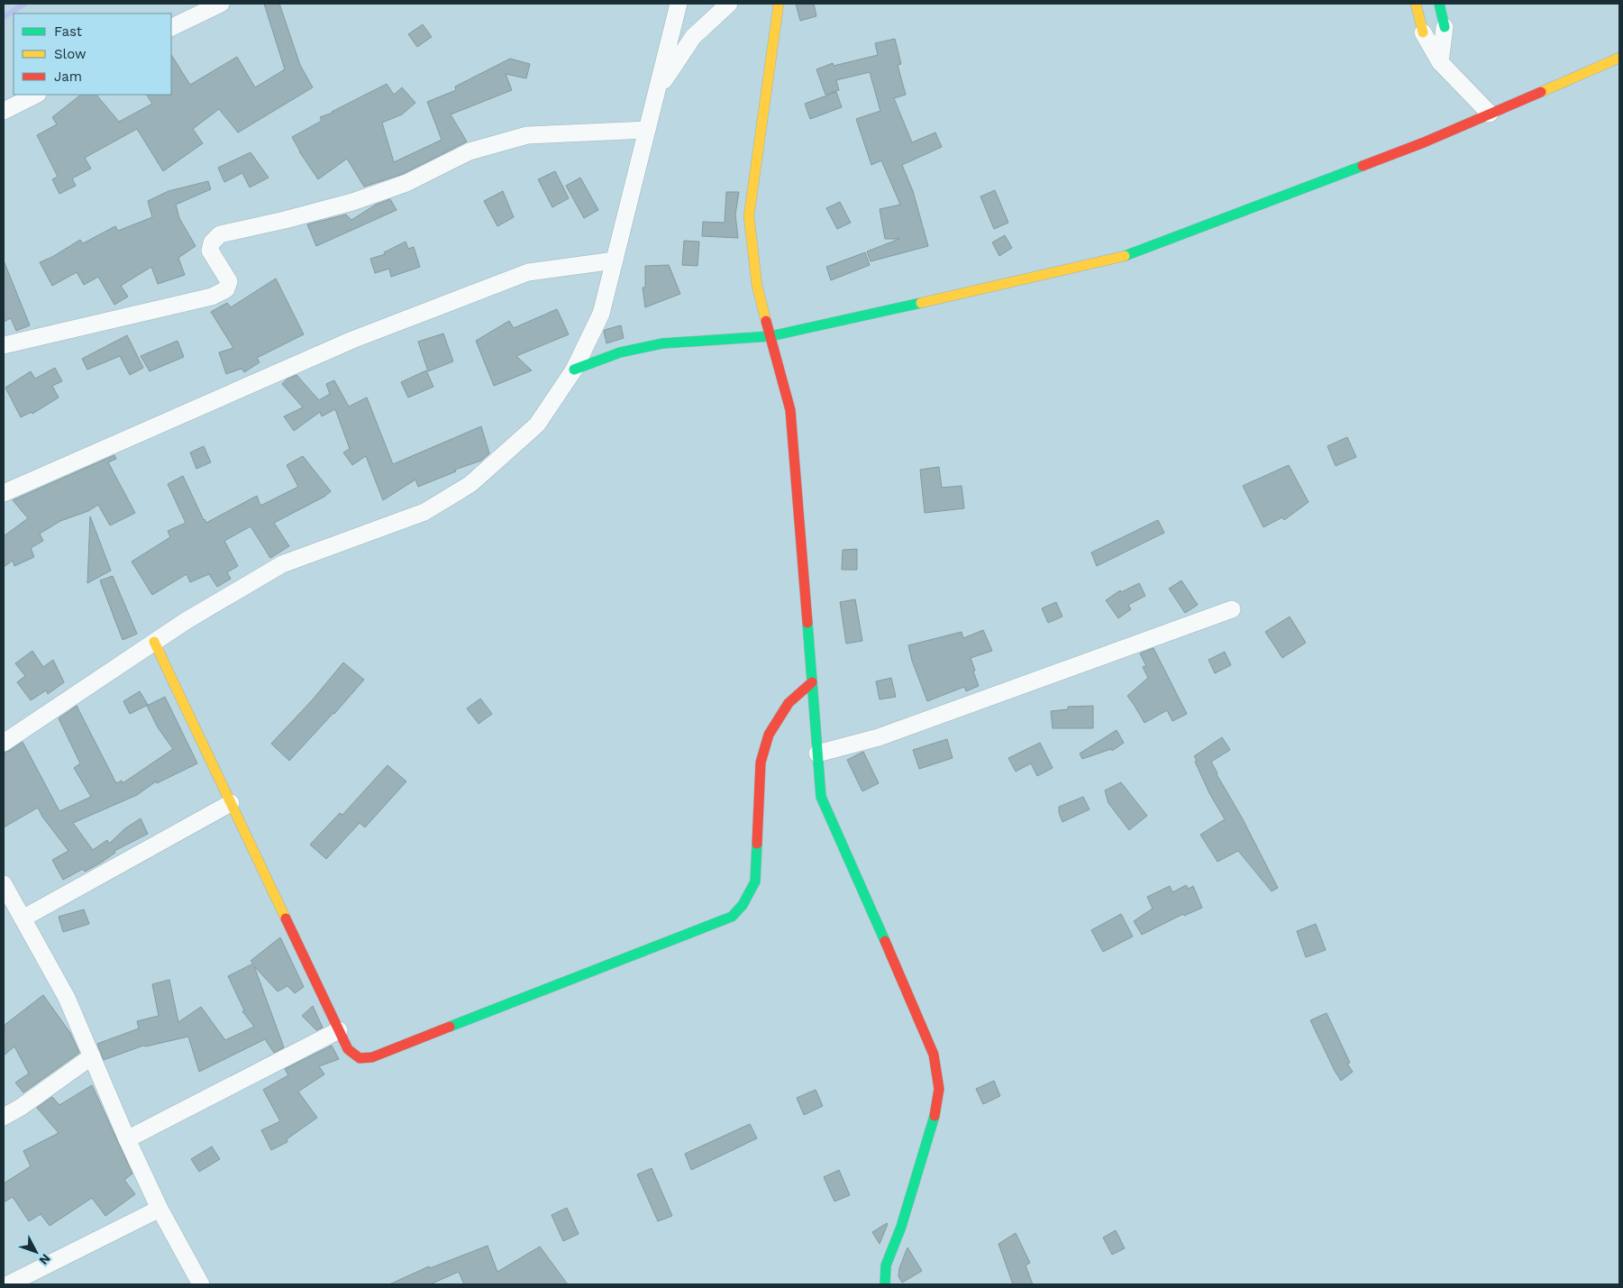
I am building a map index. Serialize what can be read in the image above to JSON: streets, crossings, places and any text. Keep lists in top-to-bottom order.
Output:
{
  "legend": ["Fast", "Slow", "Jam"],
  "north": "bottom right"
}
